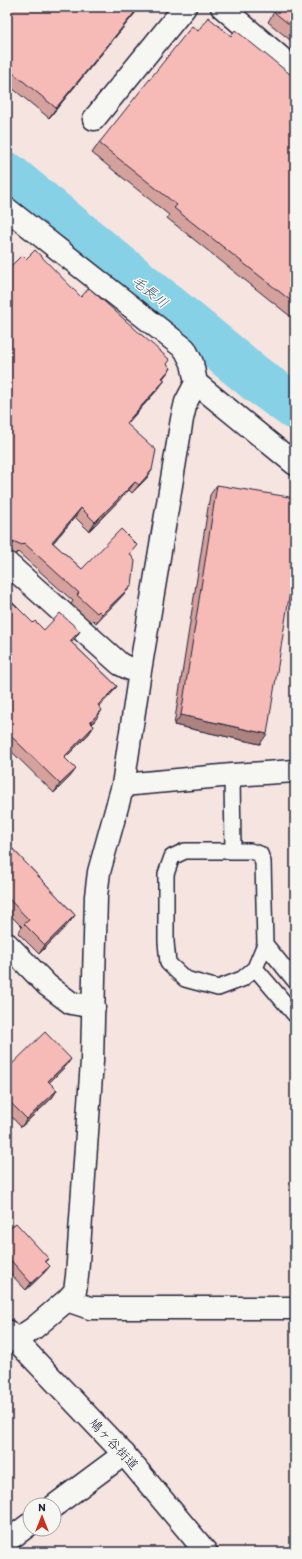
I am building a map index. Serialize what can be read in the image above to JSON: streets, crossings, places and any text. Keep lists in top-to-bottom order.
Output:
{
  "streets": {
    "street": ["鳩ヶ谷街道"]
  },
  "water": ["毛長川"],
  "north": "top"
}
